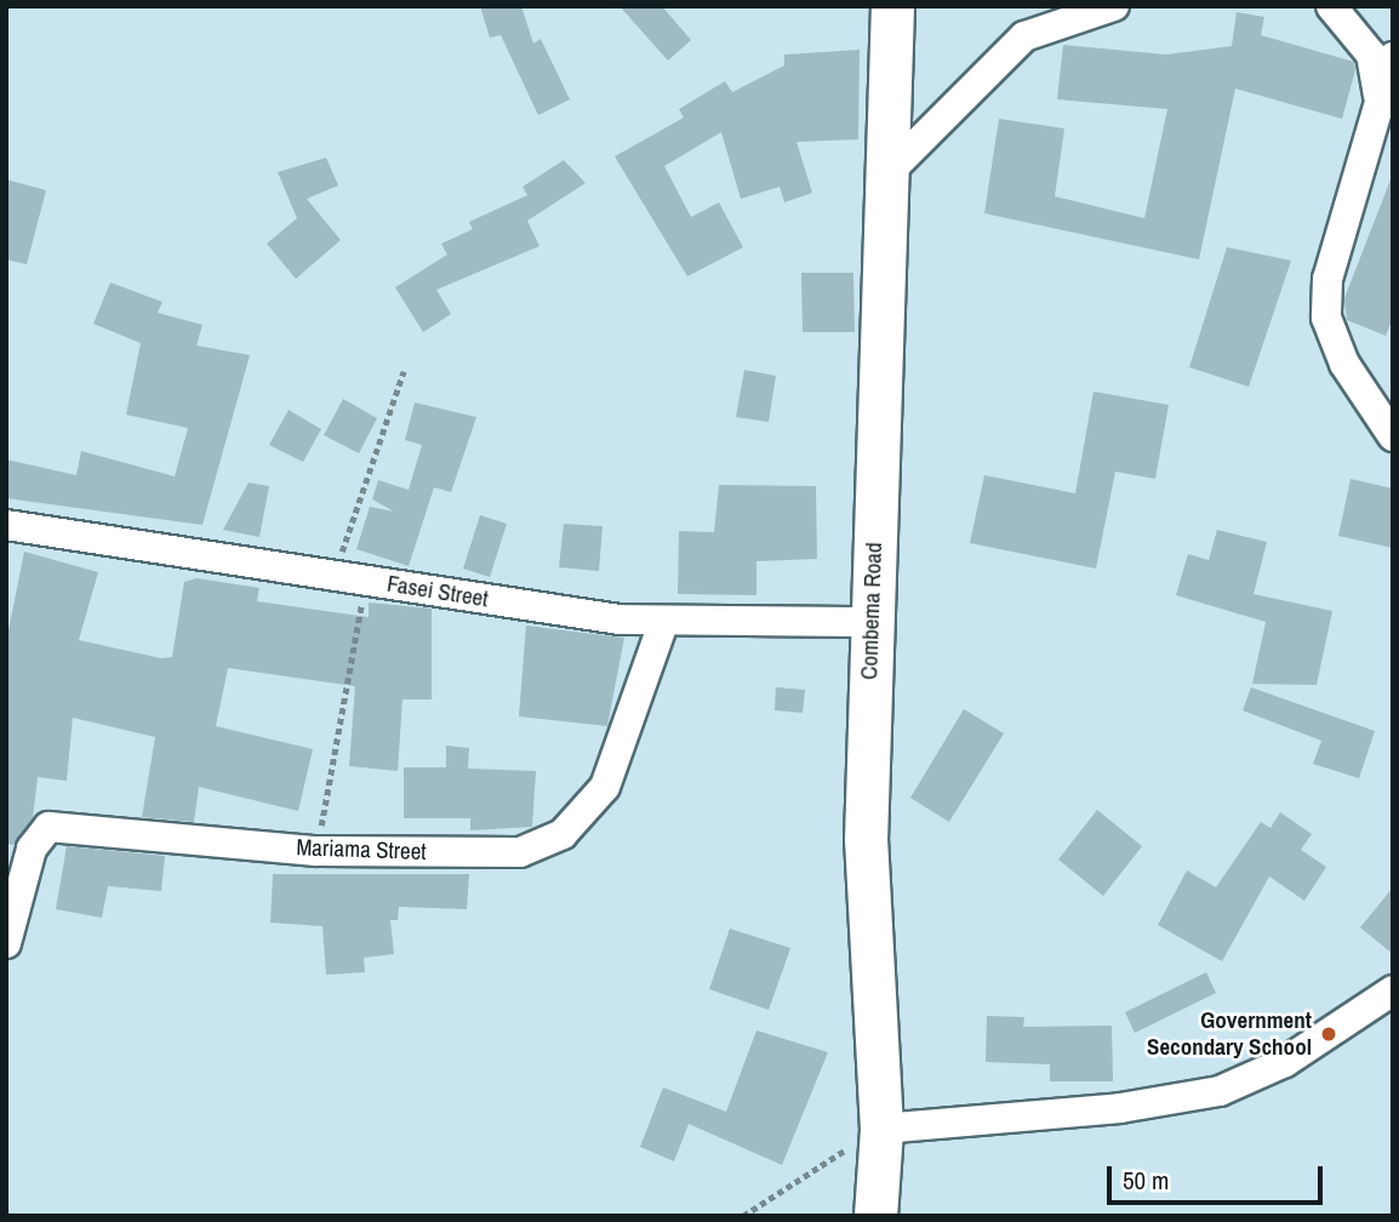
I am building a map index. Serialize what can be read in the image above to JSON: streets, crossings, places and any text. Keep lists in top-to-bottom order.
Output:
{
  "streets": {
    "street": ["Fasei Street", "Combema Road", "Mariama Street"]
  },
  "crossings": [
    ["Fasei Street", "Combema Road"],
    ["Fasei Street", "Mariama Street"]
  ],
  "places": ["Government Secondary School"],
  "scale_bar": "50 m"
}
